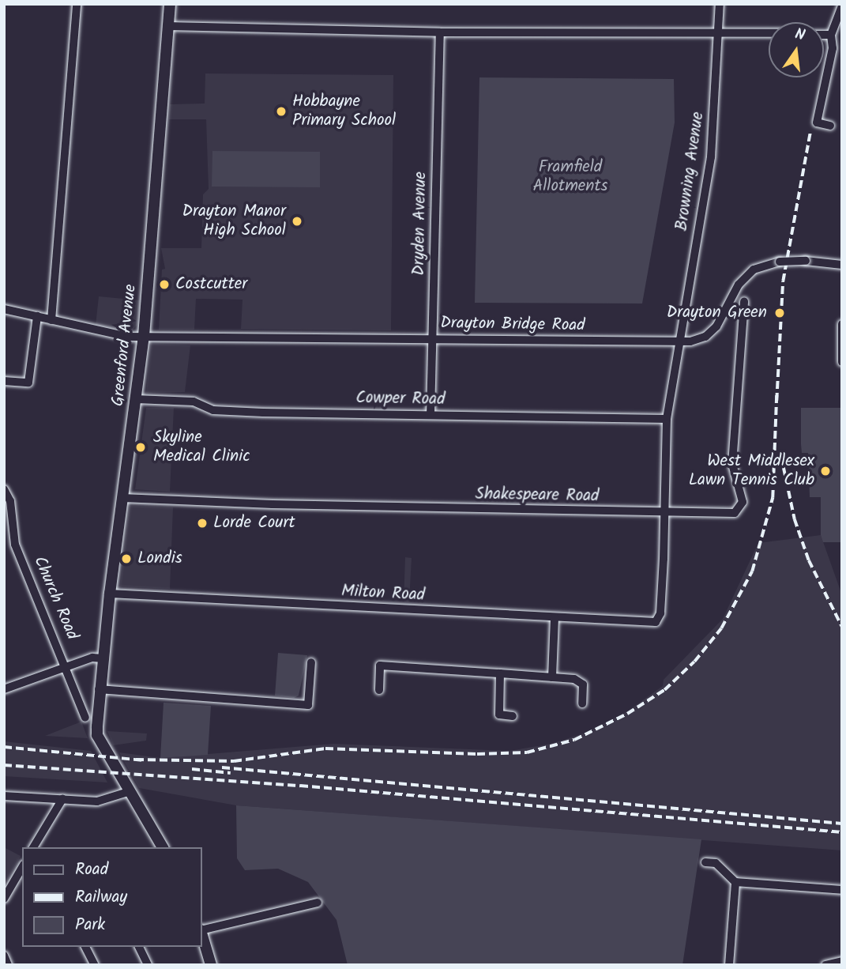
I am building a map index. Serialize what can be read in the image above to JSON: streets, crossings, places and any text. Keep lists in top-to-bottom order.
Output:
{
  "streets": {
    "street": [
      "Browning Avenue",
      "Dryden Avenue",
      "Drayton Bridge Road",
      "Greenford Avenue",
      "Cowper Road",
      "Shakespeare Road",
      "Milton Road",
      "Church Road"
    ]
  },
  "crossings": [
    ["Browning Avenue", "Drayton Bridge Road"],
    ["Browning Avenue", "Cowper Road"],
    ["Browning Avenue", "Shakespeare Road"],
    ["Browning Avenue", "Milton Road"],
    ["Dryden Avenue", "Drayton Bridge Road"],
    ["Dryden Avenue", "Cowper Road"],
    ["Drayton Bridge Road", "Greenford Avenue"],
    ["Greenford Avenue", "Cowper Road"],
    ["Greenford Avenue", "Shakespeare Road"],
    ["Greenford Avenue", "Milton Road"]
  ],
  "parks": ["Framfield Allotments"],
  "places": [
    "Hobbayne Primary School",
    "Drayton Manor High School",
    "Costcutter",
    "Drayton Green",
    "Skyline Medical Clinic",
    "West Middlesex Lawn Tennis Club",
    "Lorde Court",
    "Londis"
  ],
  "legend": ["Road", "Railway", "Park"],
  "north": "top"
}
